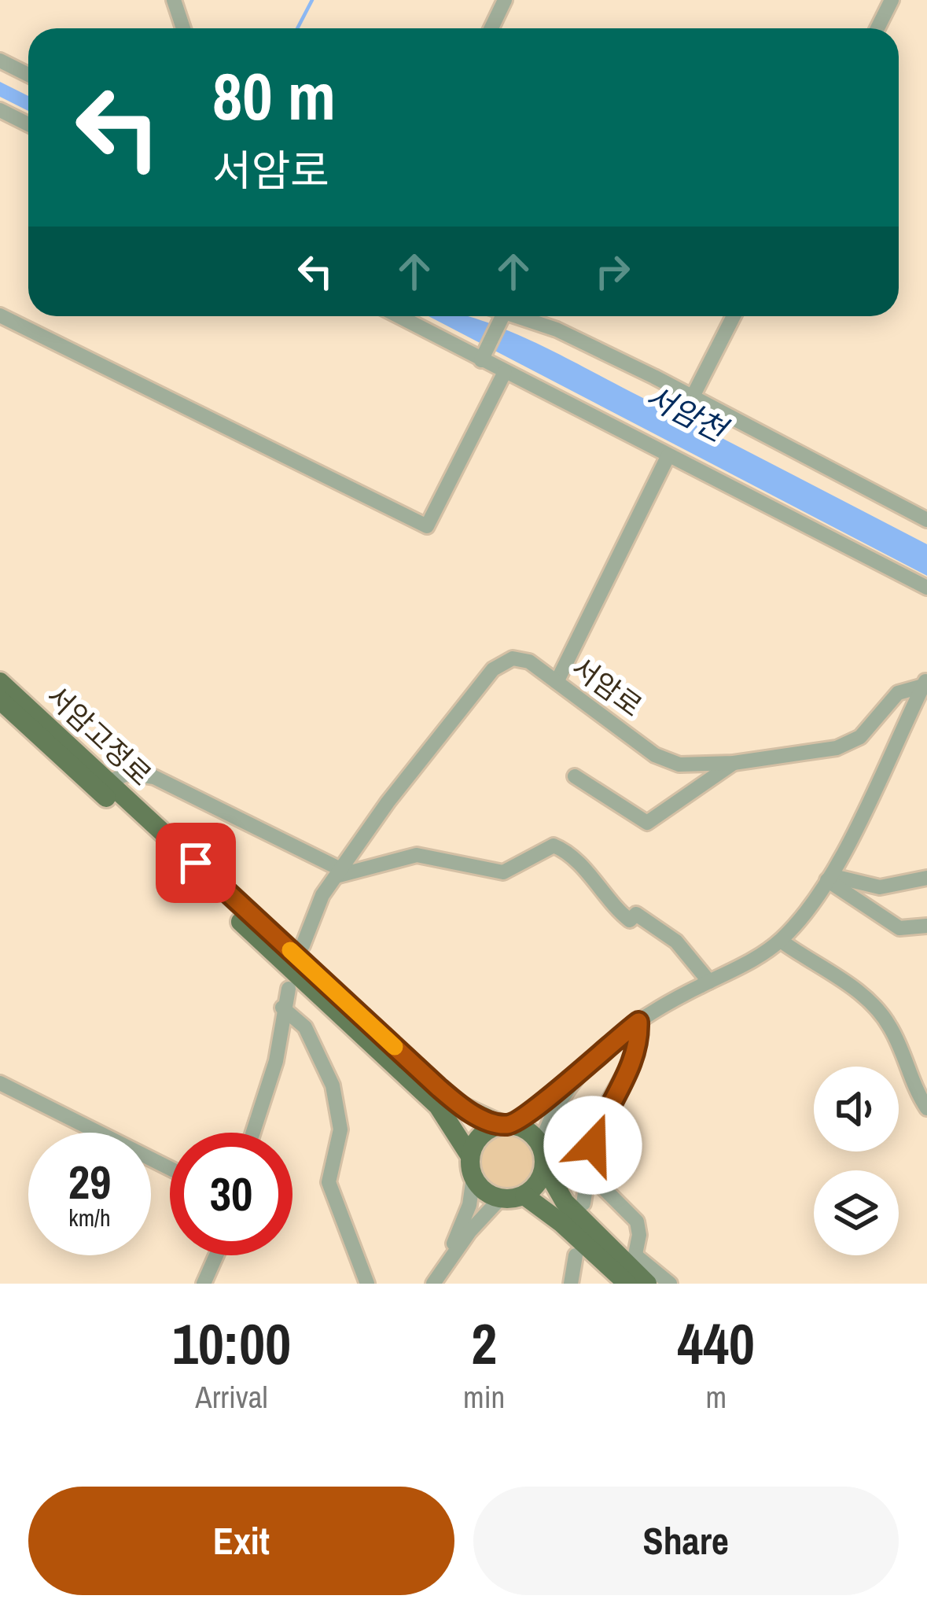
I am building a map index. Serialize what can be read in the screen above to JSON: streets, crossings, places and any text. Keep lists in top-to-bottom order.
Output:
{
  "streets": {
    "main road": ["서암고정로"],
    "street": ["서암로"]
  },
  "crossings": [
    ["서암로", "서암고정로"]
  ],
  "water": ["서암천"],
  "page": {
    "turn": ["80 m", "서암로"],
    "speed": "29 km/h",
    "limit": "30",
    "eta": [
      "10:00",
      "Arrival",
      "2",
      "min",
      "440",
      "m"
    ],
    "buttons": ["Exit", "Share"]
  }
}
